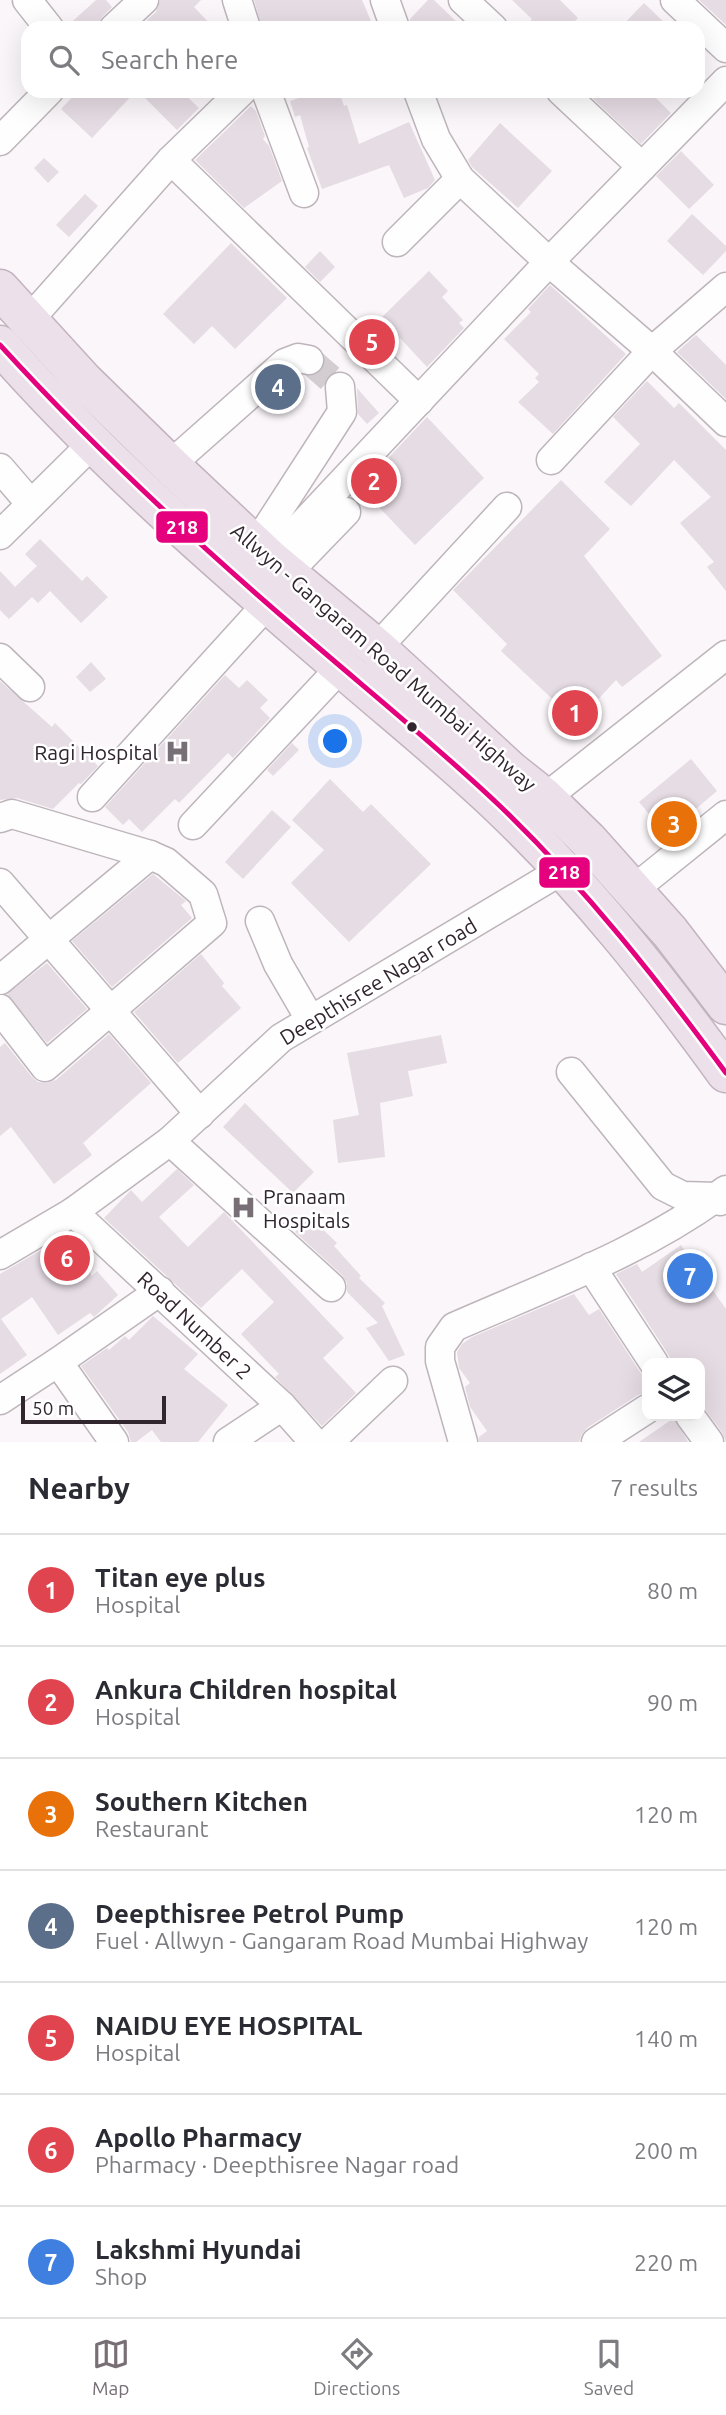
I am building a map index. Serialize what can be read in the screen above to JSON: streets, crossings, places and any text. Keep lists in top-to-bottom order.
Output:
{
  "streets": {
    "highway": ["Allwyn - Gangaram Road Mumbai Highway"],
    "street": ["Deepthisree Nagar road", "Road Number 2"]
  },
  "crossings": [
    ["Allwyn - Gangaram Road Mumbai Highway", "Deepthisree Nagar road"],
    ["Deepthisree Nagar road", "Road Number 2"]
  ],
  "places": {
    "hospital": ["Ragi Hospital", "Pranaam Hospitals"]
  },
  "lines": ["transit line 218"],
  "scale_bar": "50 m",
  "page": {
    "search": "Search here",
    "pins": [
      "5",
      "4",
      "2",
      "1",
      "3",
      "6",
      "7"
    ],
    "scale": "50 m",
    "heading": ["Nearby", "7 results"],
    "list": [
      {
        "mark": "1",
        "name": "Titan eye plus",
        "note": "Hospital",
        "value": "80 m"
      },
      {
        "mark": "2",
        "name": "Ankura Children hospital",
        "note": "Hospital",
        "value": "90 m"
      },
      {
        "mark": "3",
        "name": "Southern Kitchen",
        "note": "Restaurant",
        "value": "120 m"
      },
      {
        "mark": "4",
        "name": "Deepthisree Petrol Pump",
        "note": "Fuel · Allwyn - Gangaram Road Mumbai Highway",
        "value": "120 m"
      },
      {
        "mark": "5",
        "name": "NAIDU EYE HOSPITAL",
        "note": "Hospital",
        "value": "140 m"
      },
      {
        "mark": "6",
        "name": "Apollo Pharmacy",
        "note": "Pharmacy · Deepthisree Nagar road",
        "value": "200 m"
      },
      {
        "mark": "7",
        "name": "Lakshmi Hyundai",
        "note": "Shop",
        "value": "220 m"
      }
    ],
    "nav": ["Map", "Directions", "Saved"]
  }
}
